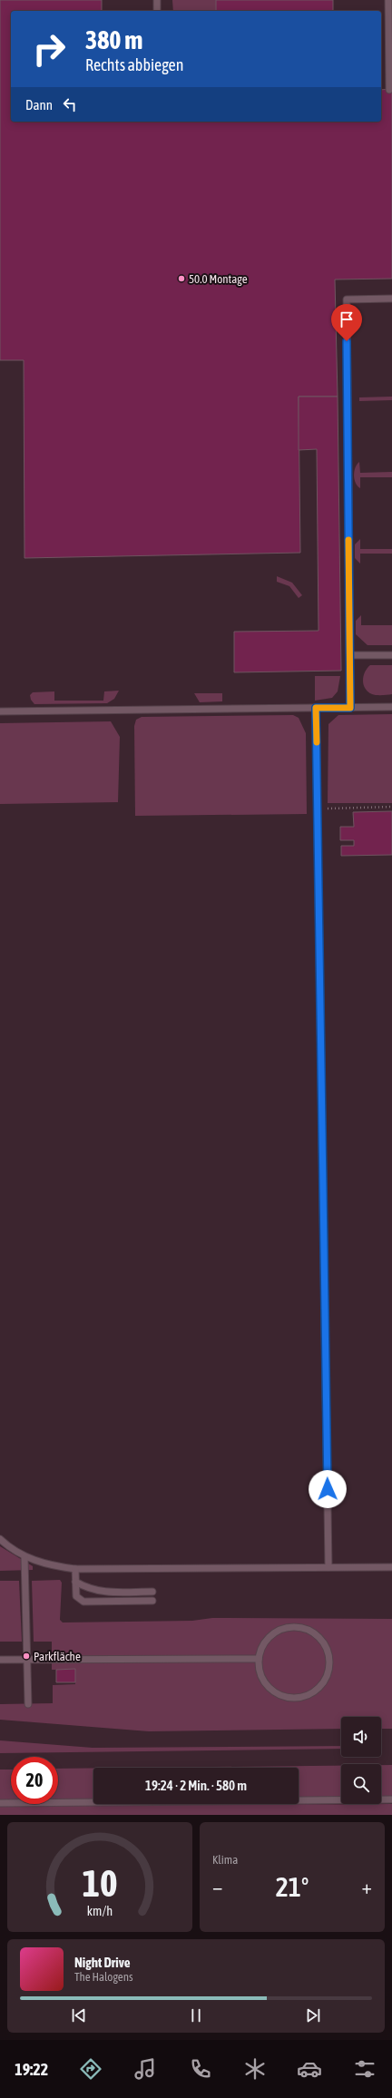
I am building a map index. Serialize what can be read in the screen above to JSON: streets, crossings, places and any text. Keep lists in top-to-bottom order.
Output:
{
  "places": ["50.0 Montage", "Parkfläche"],
  "page": {
    "turn": ["380 m", "Rechts abbiegen"],
    "then": "Dann",
    "limit": "20",
    "trip": "19:24 · 2 Min. · 580 m",
    "tile": "Klima",
    "heat": ["−", "21°", "+"],
    "song": ["Night Drive", "The Halogens"],
    "tabs": "19:22",
    "gauge": ["10", "km/h"]
  }
}
